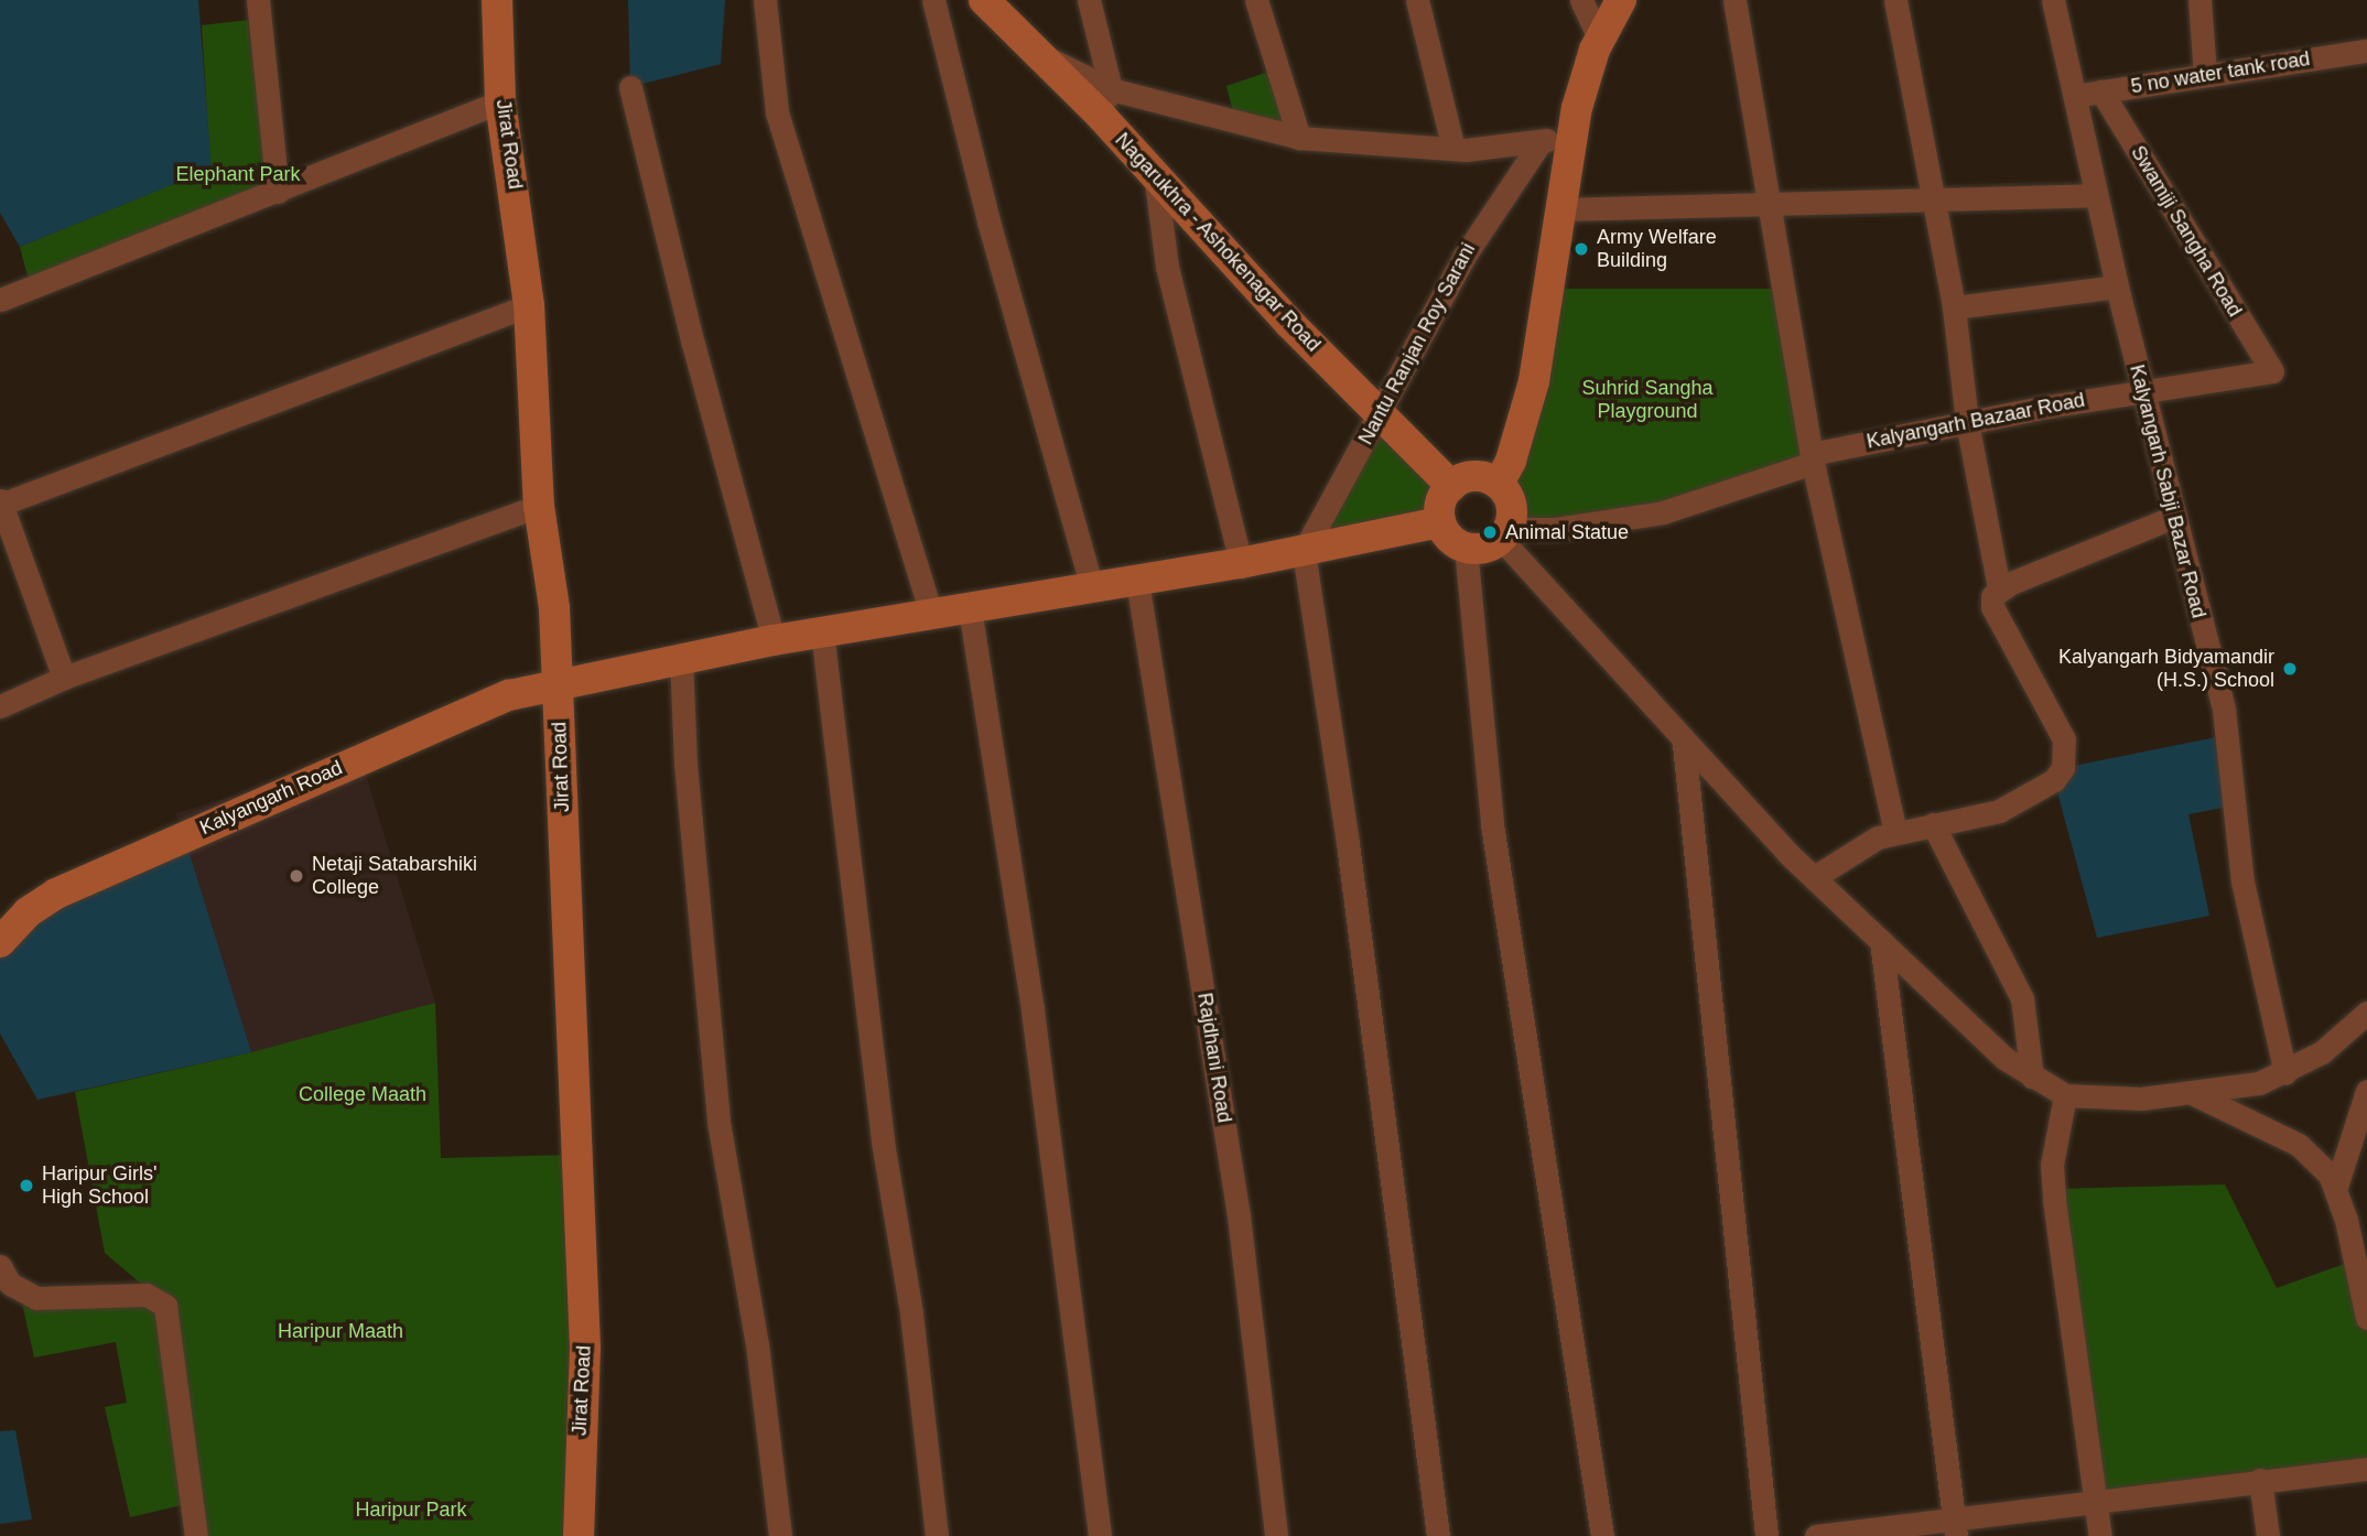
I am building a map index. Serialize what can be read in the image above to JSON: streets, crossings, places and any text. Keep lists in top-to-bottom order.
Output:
{
  "streets": {
    "main road": ["Jirat Road", "Nagarukhra - Ashokenagar Road", "Kalyangarh Road"],
    "street": [
      "5 no water tank road",
      "Swamiji Sangha Road",
      "Nantu Ranjan Roy Sarani",
      "Kalyangarh Bazaar Road",
      "Kalyangarh Sabji Bazar Road",
      "Rajdhani Road"
    ]
  },
  "crossings": [
    ["5 no water tank road", "Swamiji Sangha Road"],
    ["5 no water tank road", "Kalyangarh Sabji Bazar Road"],
    ["Jirat Road", "Kalyangarh Road"],
    ["Swamiji Sangha Road", "Kalyangarh Bazaar Road"],
    ["Nagarukhra - Ashokenagar Road", "Nantu Ranjan Roy Sarani"],
    ["Nagarukhra - Ashokenagar Road", "Kalyangarh Bazaar Road"],
    ["Nagarukhra - Ashokenagar Road", "Kalyangarh Road"],
    ["Nantu Ranjan Roy Sarani", "Kalyangarh Road"],
    ["Kalyangarh Bazaar Road", "Kalyangarh Sabji Bazar Road"],
    ["Kalyangarh Bazaar Road", "Kalyangarh Road"],
    ["Kalyangarh Road", "Rajdhani Road"]
  ],
  "parks": [
    "Elephant Park",
    "Suhrid Sangha Playground",
    "College Maath",
    "Haripur Maath",
    "Haripur Park"
  ],
  "places": [
    "Army Welfare Building",
    "Animal Statue",
    "Kalyangarh Bidyamandir (H.S.) School",
    "Netaji Satabarshiki College",
    "Haripur Girls' High School"
  ]
}
